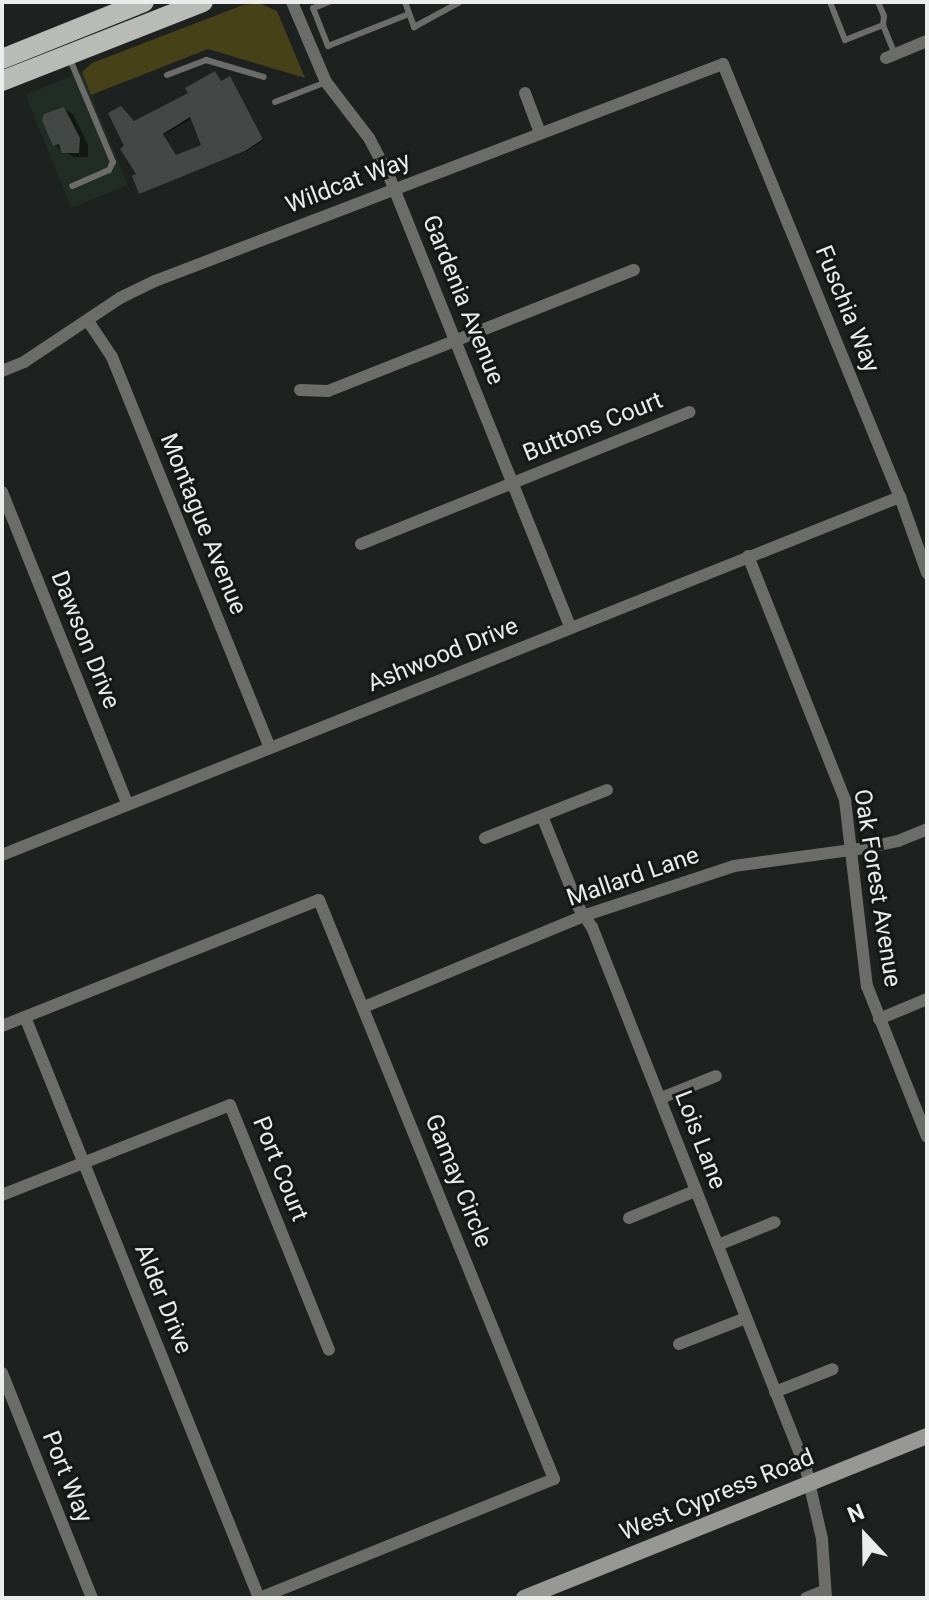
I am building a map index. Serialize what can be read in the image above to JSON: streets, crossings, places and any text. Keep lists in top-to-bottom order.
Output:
{
  "streets": {
    "street": [
      "Wildcat Way",
      "Gardenia Avenue",
      "Fuschia Way",
      "Buttons Court",
      "Montague Avenue",
      "Dawson Drive",
      "Ashwood Drive",
      "Mallard Lane",
      "Oak Forest Avenue",
      "Lois Lane",
      "Port Court",
      "Gamay Circle",
      "Alder Drive",
      "Port Way",
      "West Cypress Road"
    ]
  },
  "crossings": [
    ["Wildcat Way", "Gardenia Avenue"],
    ["Wildcat Way", "Fuschia Way"],
    ["Wildcat Way", "Montague Avenue"],
    ["Gardenia Avenue", "Buttons Court"],
    ["Gardenia Avenue", "Ashwood Drive"],
    ["Fuschia Way", "Ashwood Drive"],
    ["Montague Avenue", "Ashwood Drive"],
    ["Dawson Drive", "Ashwood Drive"],
    ["Ashwood Drive", "Oak Forest Avenue"],
    ["Mallard Lane", "Oak Forest Avenue"],
    ["Mallard Lane", "Lois Lane"],
    ["Mallard Lane", "Gamay Circle"],
    ["Lois Lane", "West Cypress Road"],
    ["Port Court", "Alder Drive"],
    ["Gamay Circle", "Alder Drive"]
  ],
  "north": "top"
}
